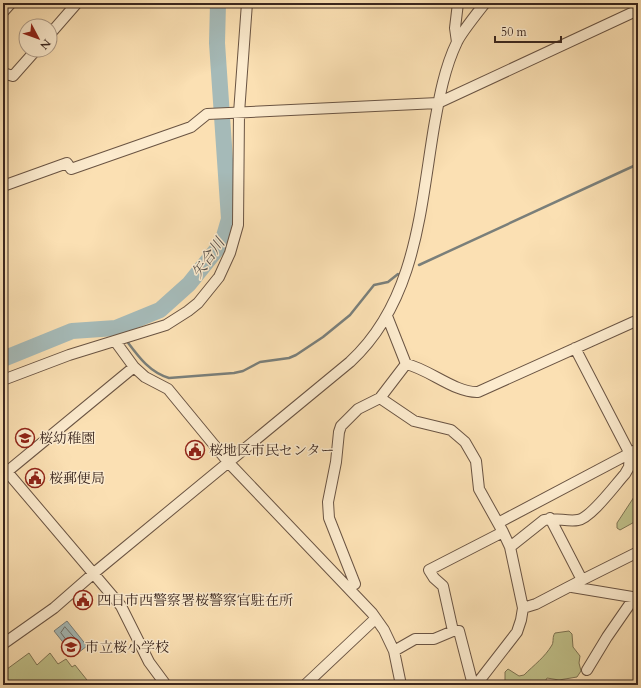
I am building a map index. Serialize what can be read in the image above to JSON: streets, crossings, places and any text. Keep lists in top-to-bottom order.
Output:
{
  "water": ["矢合川"],
  "places": {
    "school or university": ["桜幼稚園", "市立桜小学校"],
    "public building": ["桜地区市民センター", "桜郵便局", "四日市西警察署桜警察官駐在所"]
  },
  "scale_bar": "50 m",
  "north": "bottom right"
}
